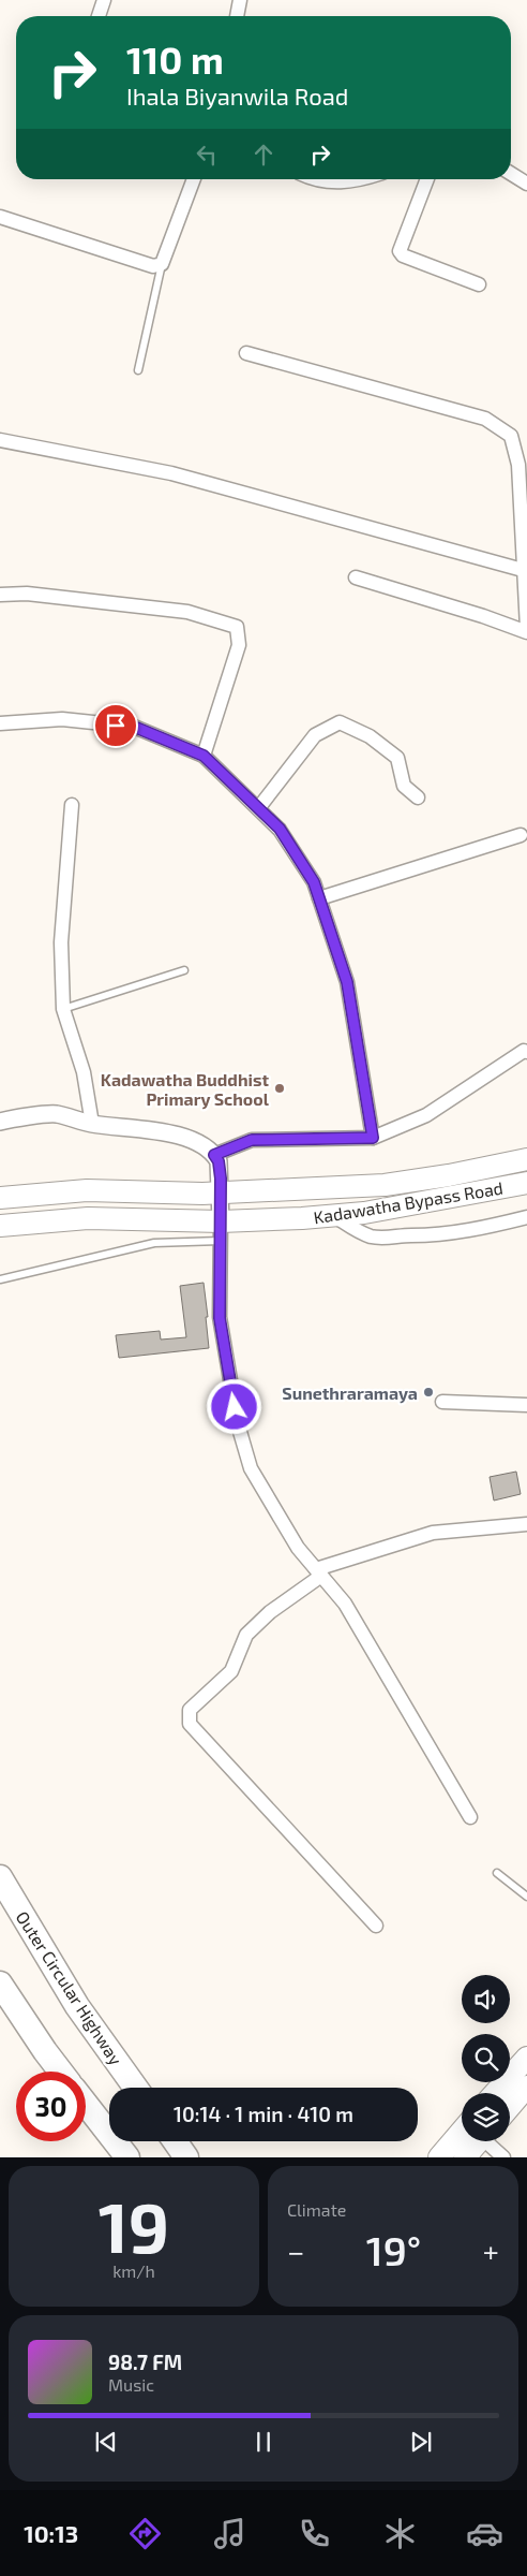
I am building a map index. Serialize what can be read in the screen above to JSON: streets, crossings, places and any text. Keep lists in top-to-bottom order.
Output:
{
  "streets": {
    "highway": ["Outer Circular Highway"],
    "main road": ["Kadawatha Bypass Road"]
  },
  "places": ["Kadawatha Buddhist Primary School", "Sunethraramaya"],
  "page": {
    "turn": ["110 m", "Ihala Biyanwila Road"],
    "limit": "30",
    "trip": "10:14 · 1 min · 410 m",
    "tile": [
      ["19", "km/h"],
      "Climate"
    ],
    "heat": ["−", "19°", "+"],
    "song": ["98.7 FM", "Music"],
    "tabs": "10:13"
  }
}
